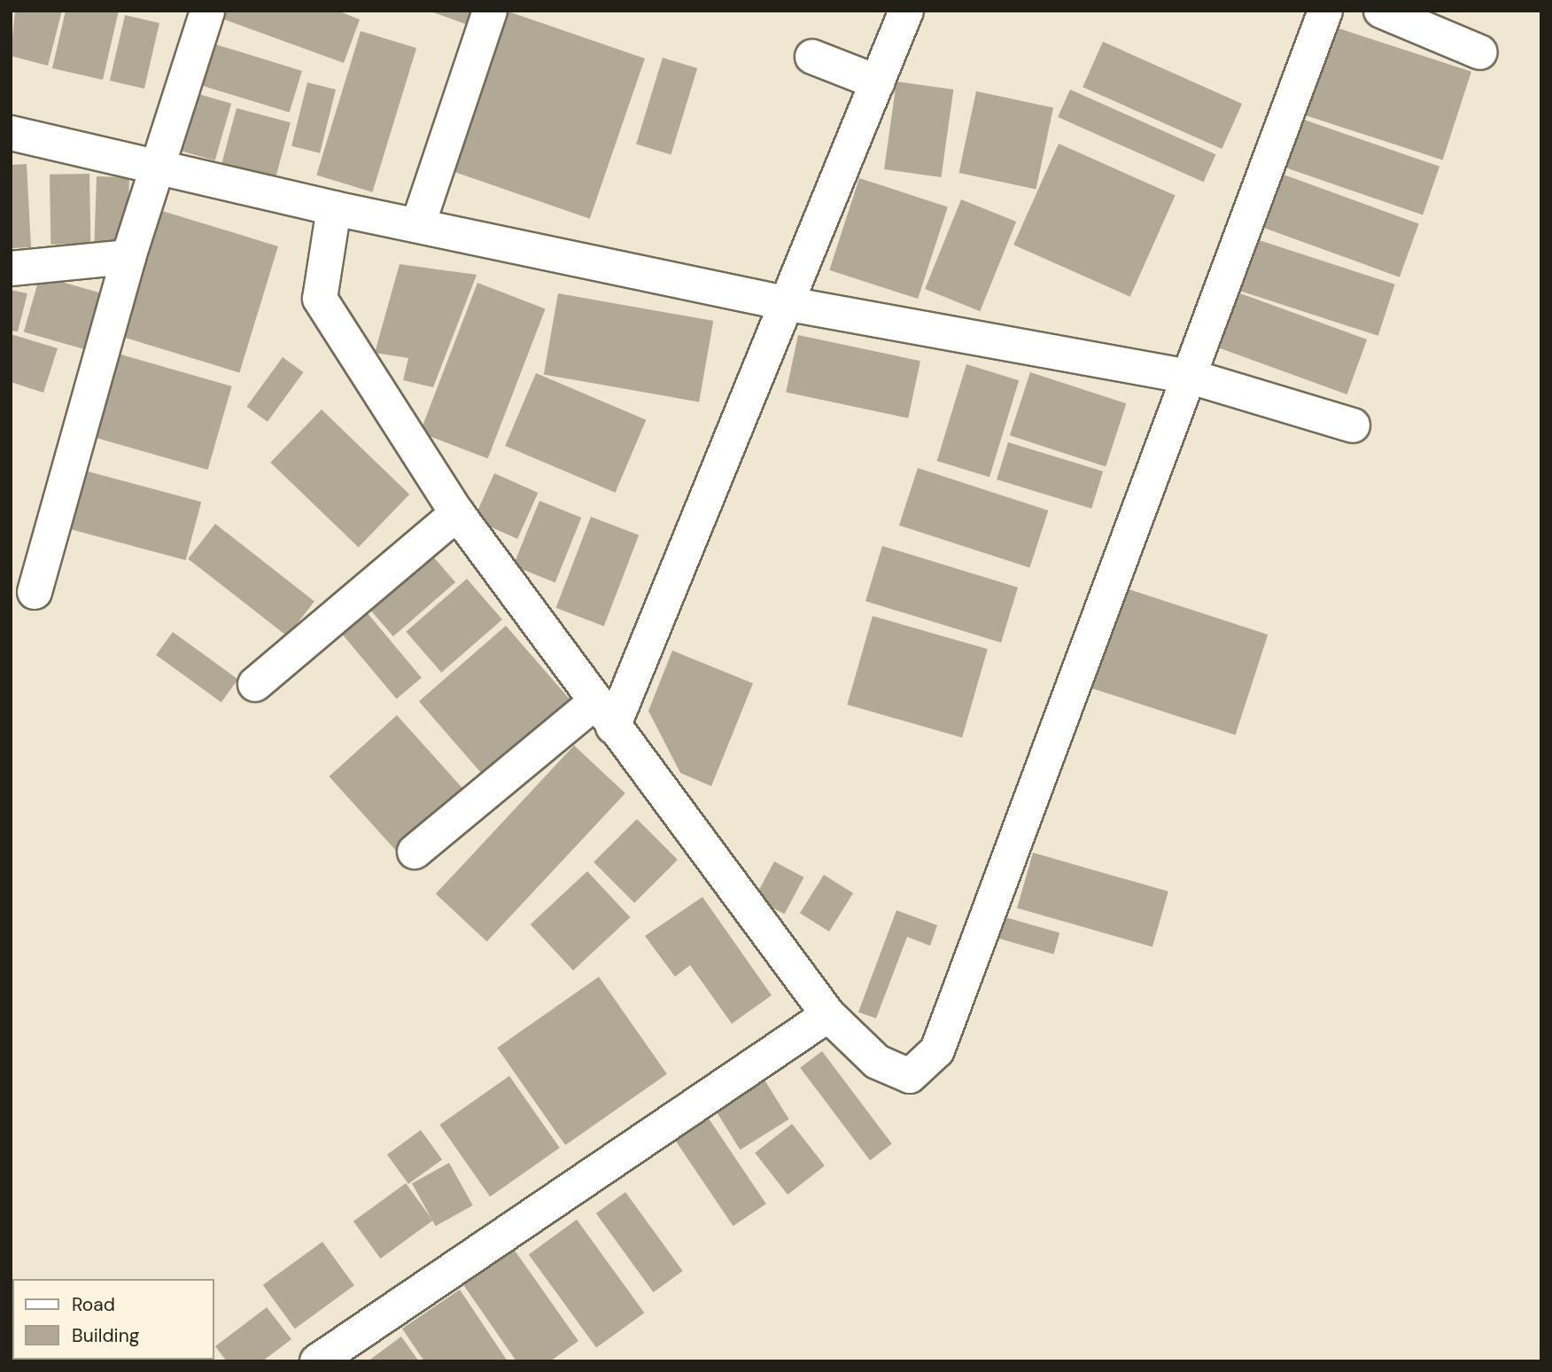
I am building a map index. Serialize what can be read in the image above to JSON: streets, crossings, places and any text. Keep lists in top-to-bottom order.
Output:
{
  "legend": ["Road", "Building"]
}
